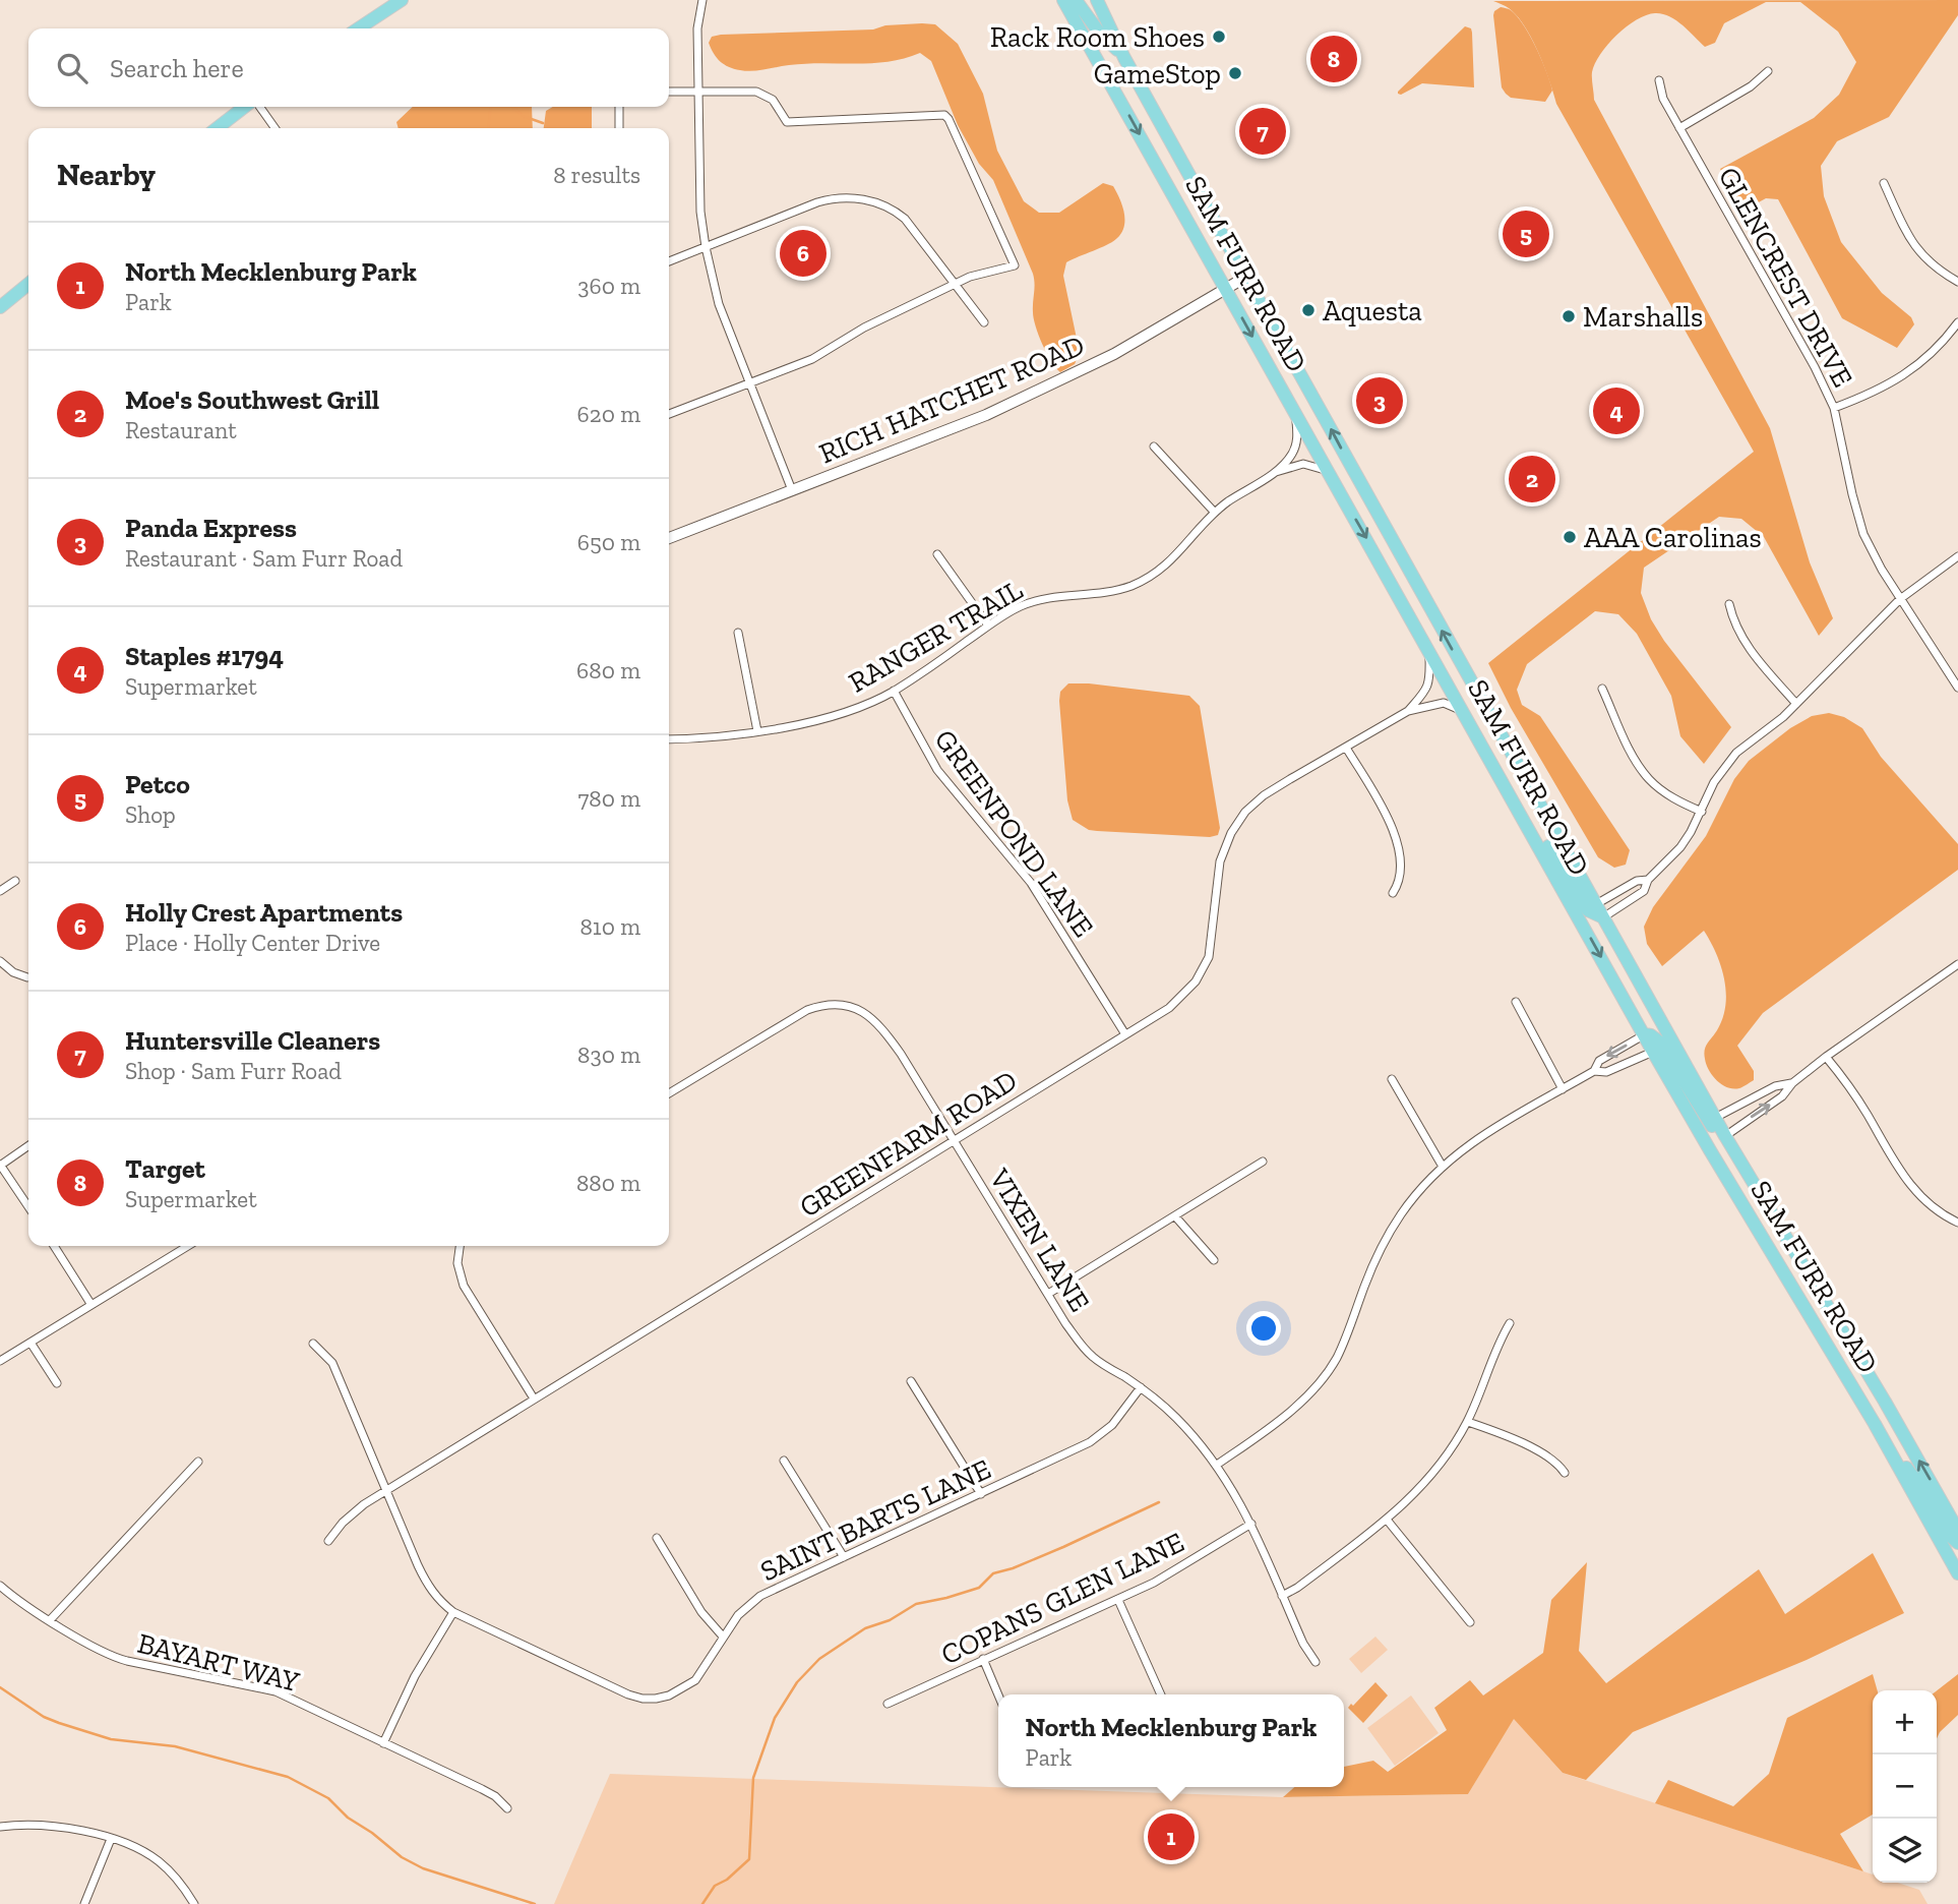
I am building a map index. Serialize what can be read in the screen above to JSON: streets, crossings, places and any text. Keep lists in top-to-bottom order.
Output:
{
  "streets": {
    "main road": ["SAM FURR ROAD"],
    "street": [
      "GLENCREST DRIVE",
      "RICH HATCHET ROAD",
      "RANGER TRAIL",
      "GREENPOND LANE",
      "GREENFARM ROAD",
      "VIXEN LANE",
      "SAINT BARTS LANE",
      "COPANS GLEN LANE",
      "BAYART WAY"
    ]
  },
  "crossings": [
    ["SAM FURR ROAD", "RICH HATCHET ROAD"],
    ["SAM FURR ROAD", "RANGER TRAIL"],
    ["SAM FURR ROAD", "GREENFARM ROAD"],
    ["RANGER TRAIL", "GREENPOND LANE"],
    ["GREENPOND LANE", "GREENFARM ROAD"],
    ["GREENFARM ROAD", "VIXEN LANE"],
    ["GREENFARM ROAD", "SAINT BARTS LANE"],
    ["VIXEN LANE", "SAINT BARTS LANE"],
    ["VIXEN LANE", "COPANS GLEN LANE"]
  ],
  "places": [
    "Rack Room Shoes",
    "GameStop",
    "Aquesta",
    "Marshalls",
    "AAA Carolinas"
  ],
  "page": {
    "search": "Search here",
    "pins": [
      "8",
      "7",
      "5",
      "6",
      "3",
      "4",
      "2",
      "1"
    ],
    "heading": ["Nearby", "8 results"],
    "list": [
      {
        "mark": "1",
        "name": "North Mecklenburg Park",
        "note": "Park",
        "value": "360 m"
      },
      {
        "mark": "2",
        "name": "Moe's Southwest Grill",
        "note": "Restaurant",
        "value": "620 m"
      },
      {
        "mark": "3",
        "name": "Panda Express",
        "note": "Restaurant · Sam Furr Road",
        "value": "650 m"
      },
      {
        "mark": "4",
        "name": "Staples #1794",
        "note": "Supermarket",
        "value": "680 m"
      },
      {
        "mark": "5",
        "name": "Petco",
        "note": "Shop",
        "value": "780 m"
      },
      {
        "mark": "6",
        "name": "Holly Crest Apartments",
        "note": "Place · Holly Center Drive",
        "value": "810 m"
      },
      {
        "mark": "7",
        "name": "Huntersville Cleaners",
        "note": "Shop · Sam Furr Road",
        "value": "830 m"
      },
      {
        "mark": "8",
        "name": "Target",
        "note": "Supermarket",
        "value": "880 m"
      }
    ],
    "map_buttons": ["+", "−"],
    "popup": ["North Mecklenburg Park", "Park"]
  }
}
